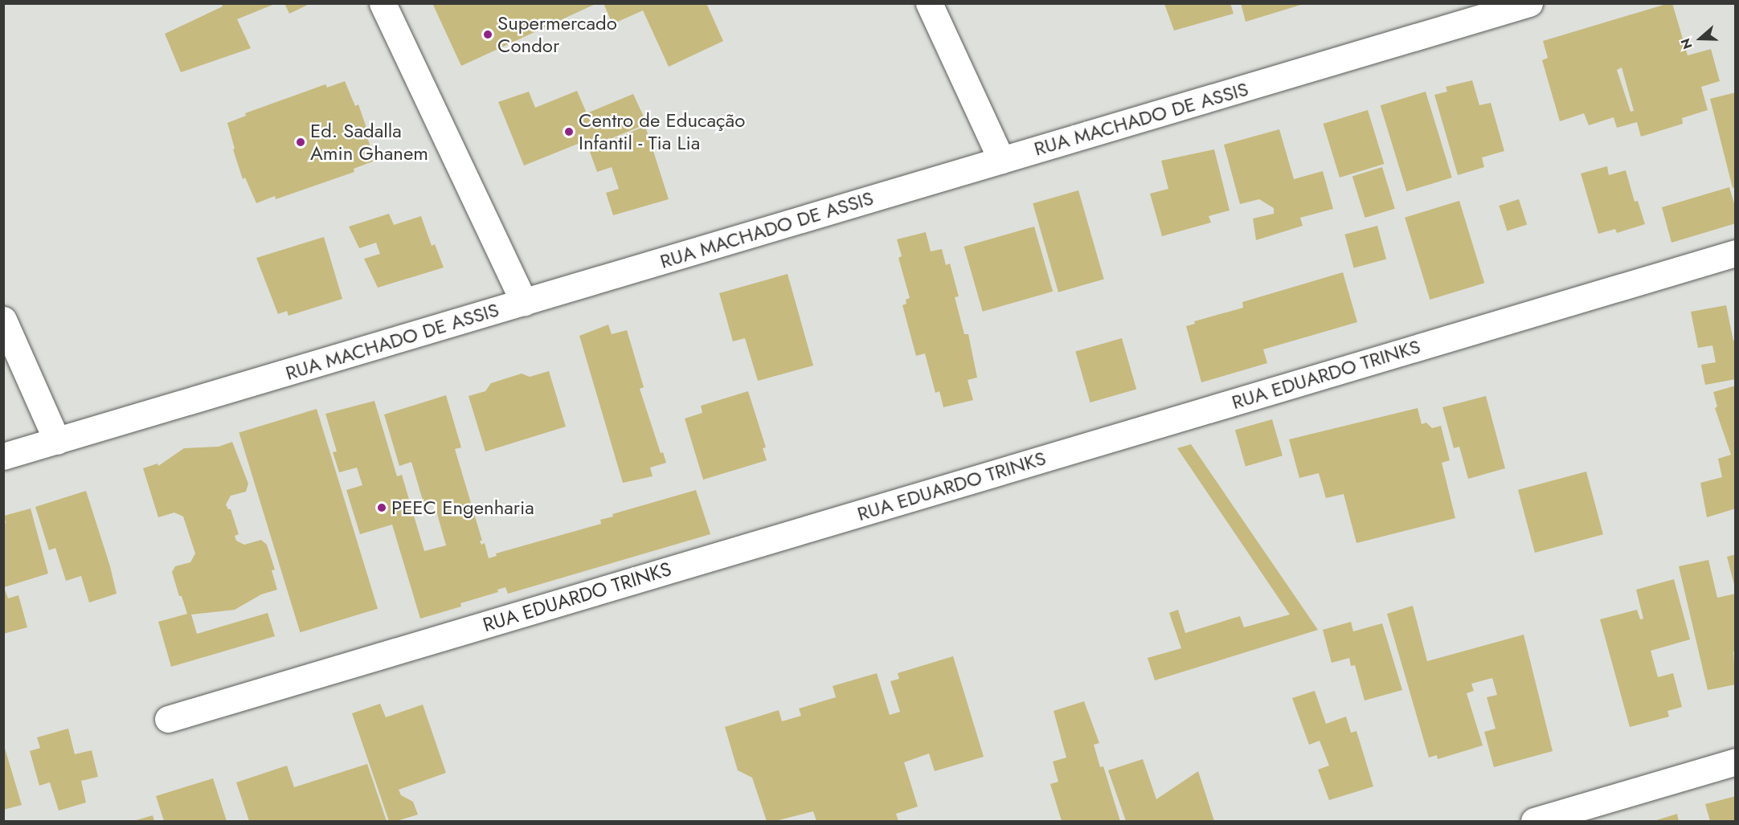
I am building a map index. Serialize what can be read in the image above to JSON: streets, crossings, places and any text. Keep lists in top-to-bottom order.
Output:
{
  "streets": {
    "street": ["RUA MACHADO DE ASSIS", "RUA EDUARDO TRINKS"]
  },
  "places": [
    "Supermercado Condor",
    "Centro de Educação Infantil - Tia Lia",
    "Ed. Sadalla Amin Ghanem",
    "PEEC Engenharia"
  ],
  "north": "left"
}
